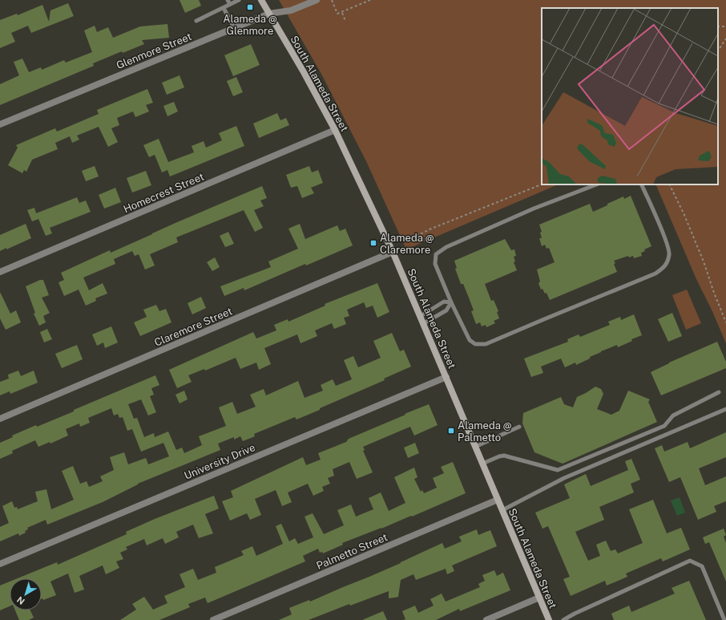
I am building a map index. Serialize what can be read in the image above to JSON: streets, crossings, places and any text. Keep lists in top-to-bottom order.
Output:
{
  "streets": {
    "main road": ["South Alameda Street"],
    "street": [
      "Glenmore Street",
      "Homecrest Street",
      "Claremore Street",
      "University Drive",
      "Palmetto Street"
    ]
  },
  "crossings": [
    ["Glenmore Street", "South Alameda Street"],
    ["South Alameda Street", "Homecrest Street"],
    ["South Alameda Street", "Claremore Street"],
    ["South Alameda Street", "University Drive"],
    ["South Alameda Street", "Palmetto Street"]
  ],
  "places": {
    "transit": ["Alameda @ Glenmore", "Alameda @ Claremore", "Alameda @ Palmetto"]
  },
  "north": "bottom left"
}
